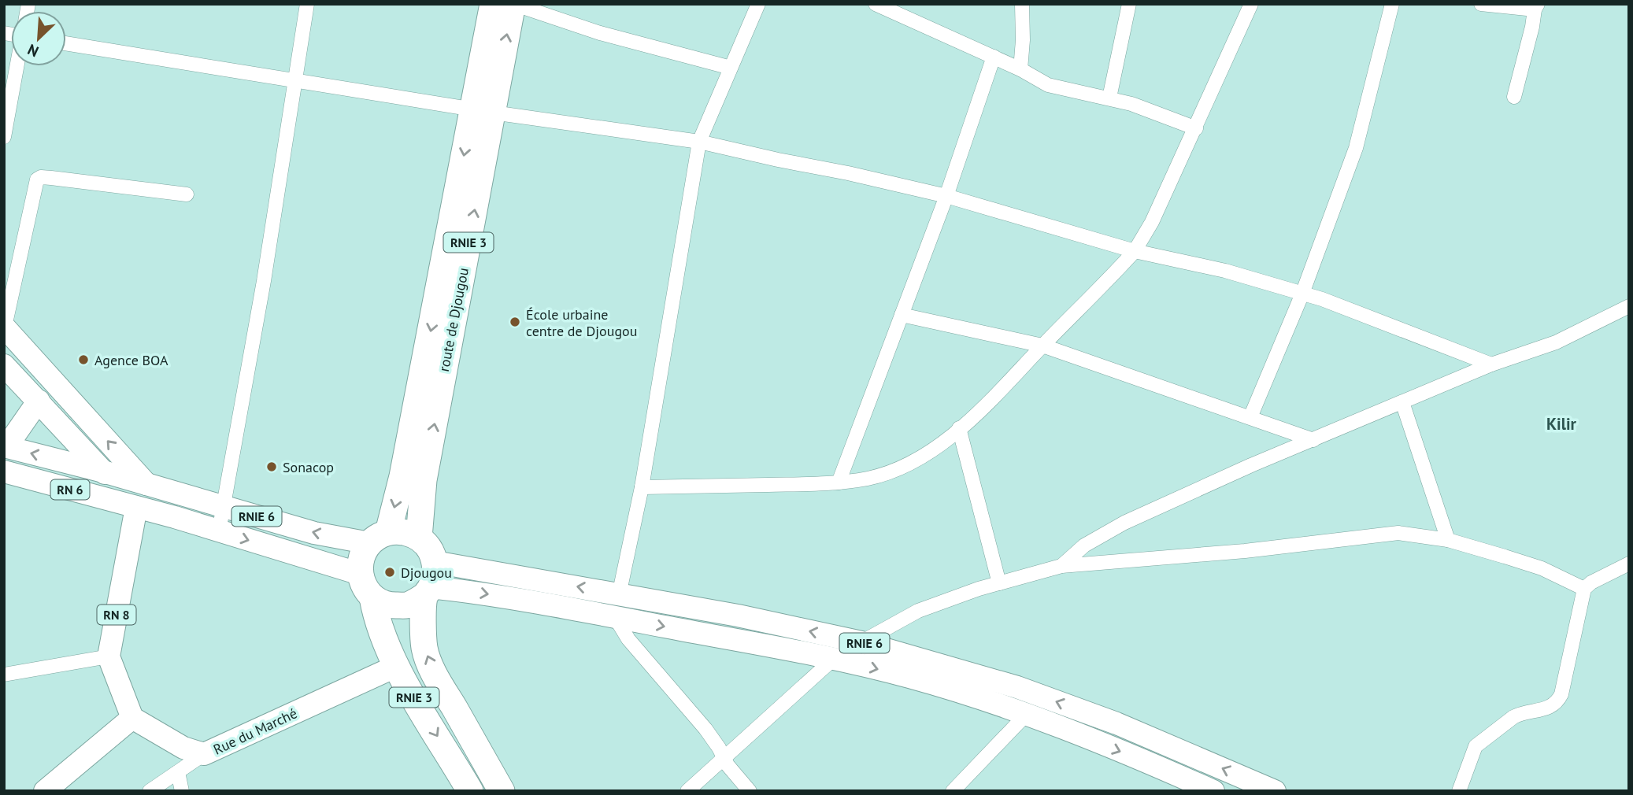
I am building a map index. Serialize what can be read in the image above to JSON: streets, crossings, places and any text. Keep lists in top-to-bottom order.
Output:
{
  "streets": {
    "highway": ["RNIE 3", "route de Djougou"],
    "main road": [
      "RN 6",
      "RNIE 6",
      "RN 8",
      "Rue du Marché"
    ]
  },
  "crossings": [
    ["RNIE 3", "route de Djougou"],
    ["RNIE 3", "RNIE 6"],
    ["RNIE 3", "Rue du Marché"],
    ["route de Djougou", "RNIE 6"],
    ["RN 6", "RNIE 6"],
    ["RN 6", "RN 8"],
    ["RNIE 6", "RN 8"]
  ],
  "districts": ["Kilir"],
  "places": [
    "École urbaine centre de Djougou",
    "Agence BOA",
    "Sonacop",
    "Djougou"
  ],
  "north": "bottom left"
}
